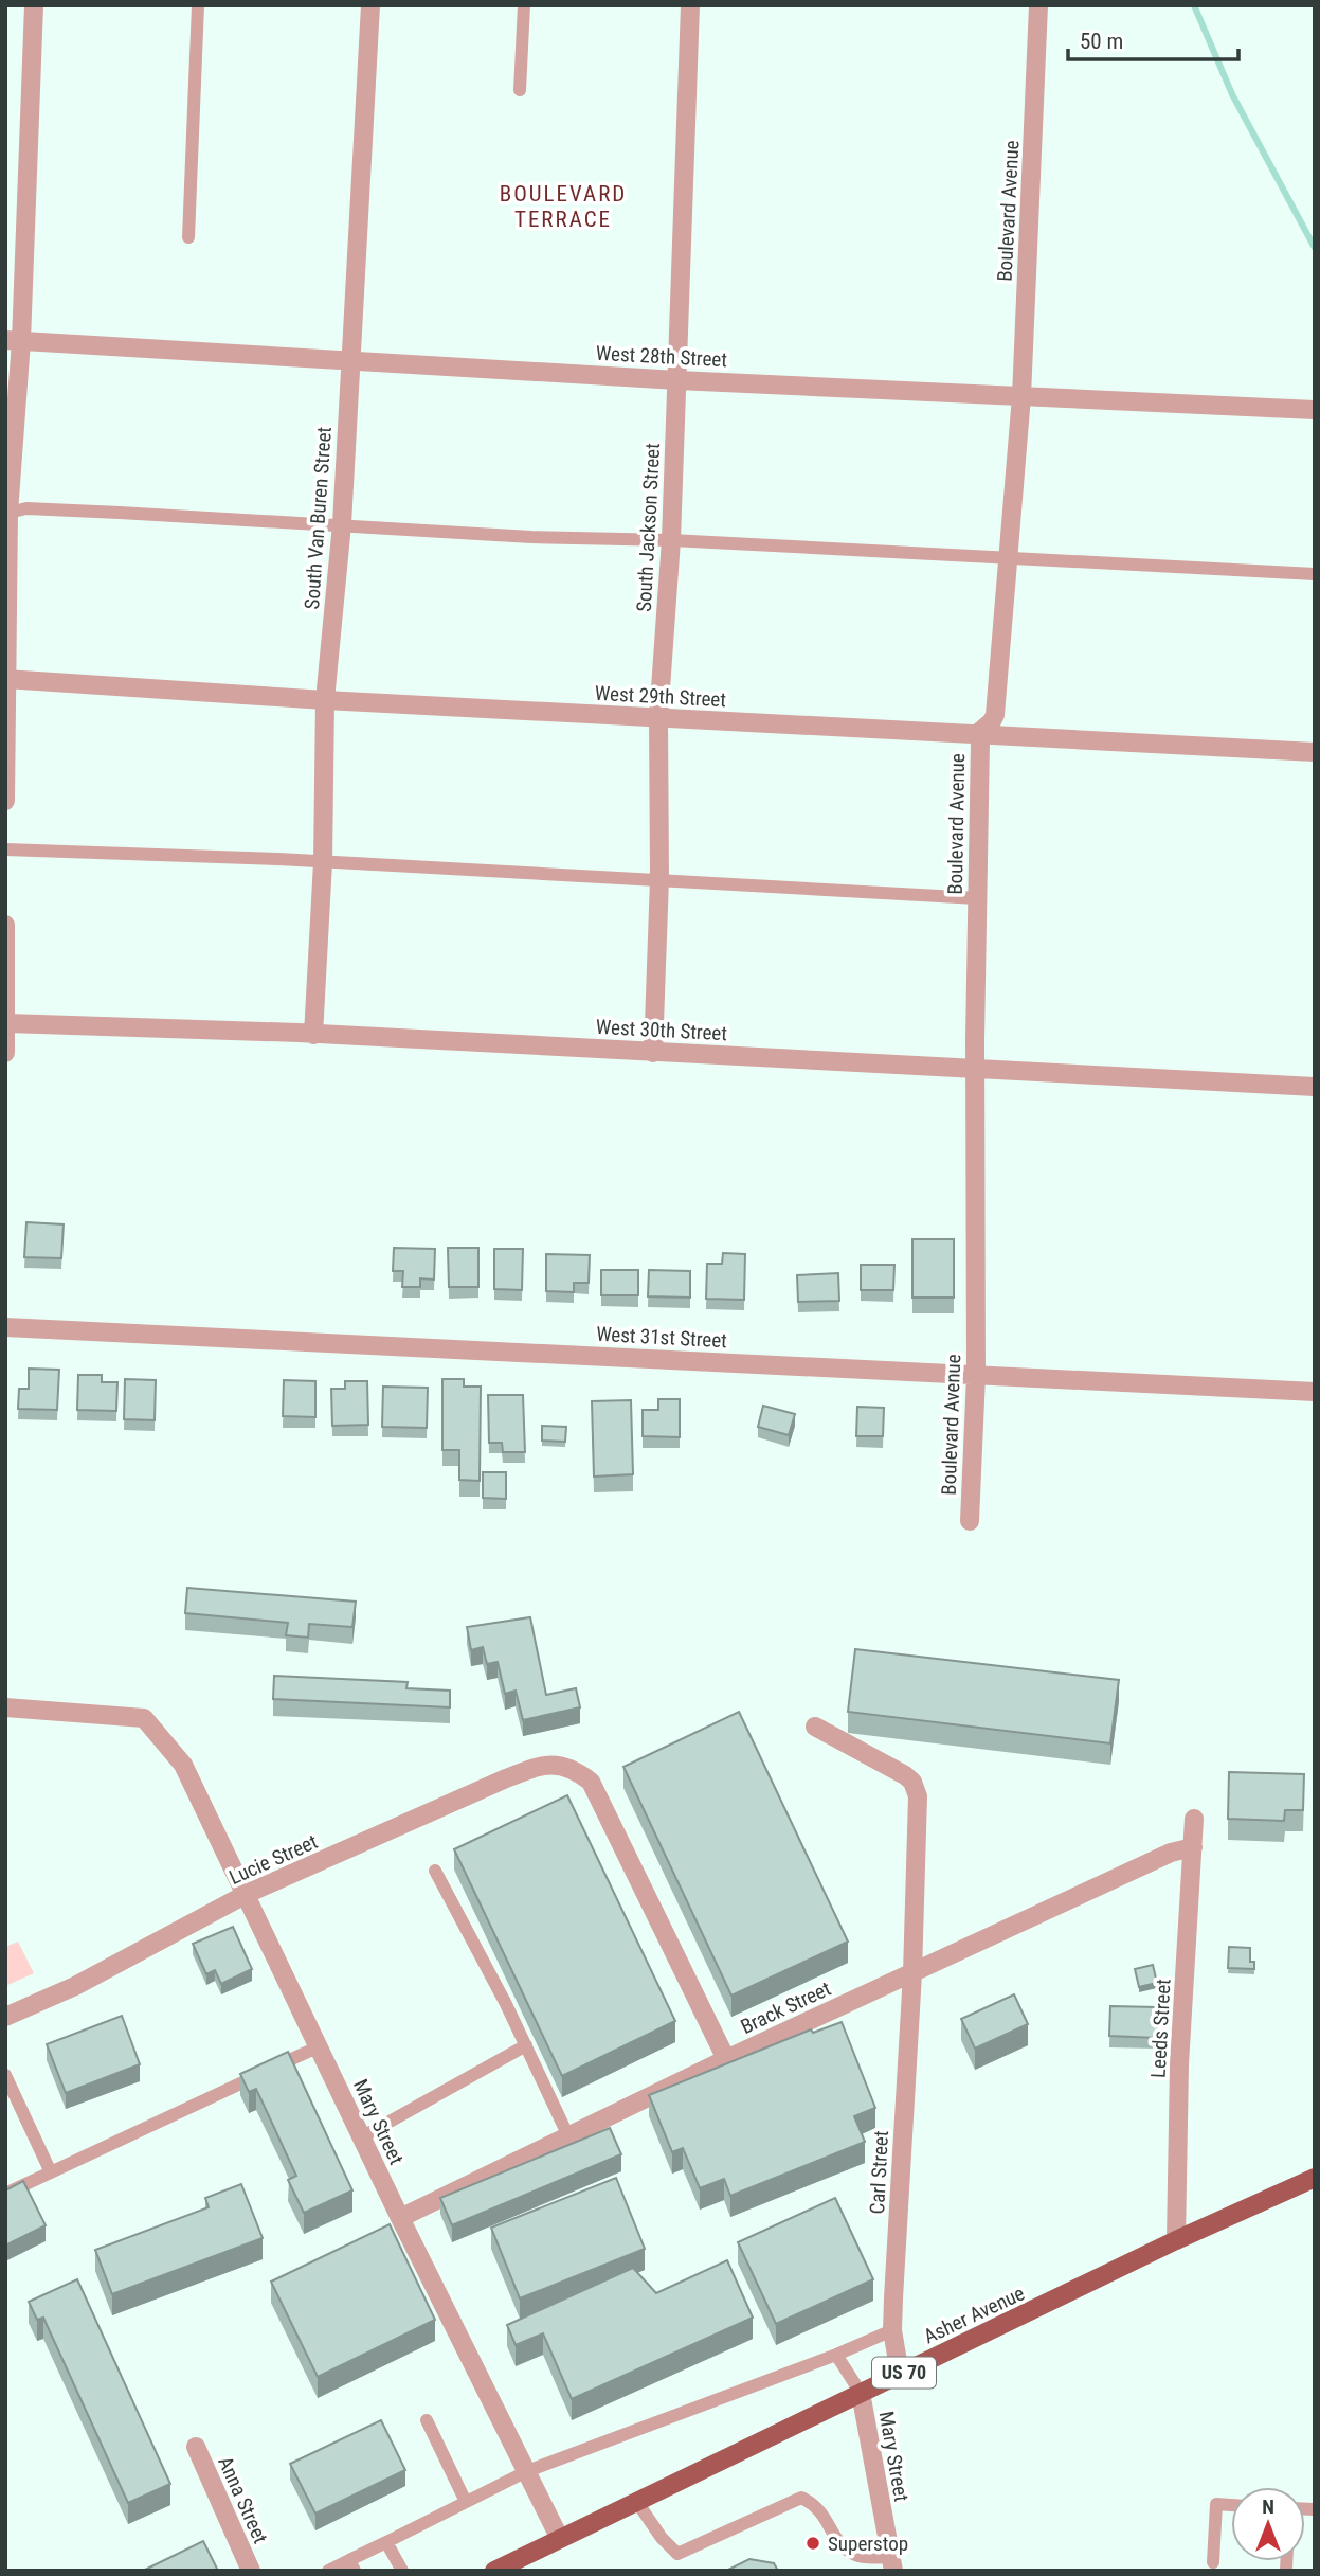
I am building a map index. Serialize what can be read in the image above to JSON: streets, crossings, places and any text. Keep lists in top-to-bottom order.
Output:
{
  "streets": {
    "main road": ["Asher Avenue", "US 70"],
    "street": [
      "Boulevard Avenue",
      "West 28th Street",
      "South Van Buren Street",
      "South Jackson Street",
      "West 29th Street",
      "West 30th Street",
      "West 31st Street",
      "Lucie Street",
      "Brack Street",
      "Leeds Street",
      "Mary Street",
      "Carl Street",
      "Anna Street"
    ]
  },
  "crossings": [
    ["Boulevard Avenue", "West 28th Street"],
    ["Boulevard Avenue", "West 29th Street"],
    ["Boulevard Avenue", "West 30th Street"],
    ["Boulevard Avenue", "West 31st Street"],
    ["West 28th Street", "South Van Buren Street"],
    ["West 28th Street", "South Jackson Street"],
    ["South Van Buren Street", "West 29th Street"],
    ["South Van Buren Street", "West 30th Street"],
    ["South Jackson Street", "West 29th Street"],
    ["South Jackson Street", "West 30th Street"],
    ["Lucie Street", "Brack Street"],
    ["Lucie Street", "Mary Street"],
    ["Brack Street", "Leeds Street"],
    ["Brack Street", "Mary Street"],
    ["Brack Street", "Carl Street"],
    ["Leeds Street", "Asher Avenue"],
    ["Mary Street", "Asher Avenue"],
    ["Carl Street", "Asher Avenue"]
  ],
  "districts": ["BOULEVARD TERRACE"],
  "places": ["Superstop"],
  "scale_bar": "50 m",
  "north": "top"
}
